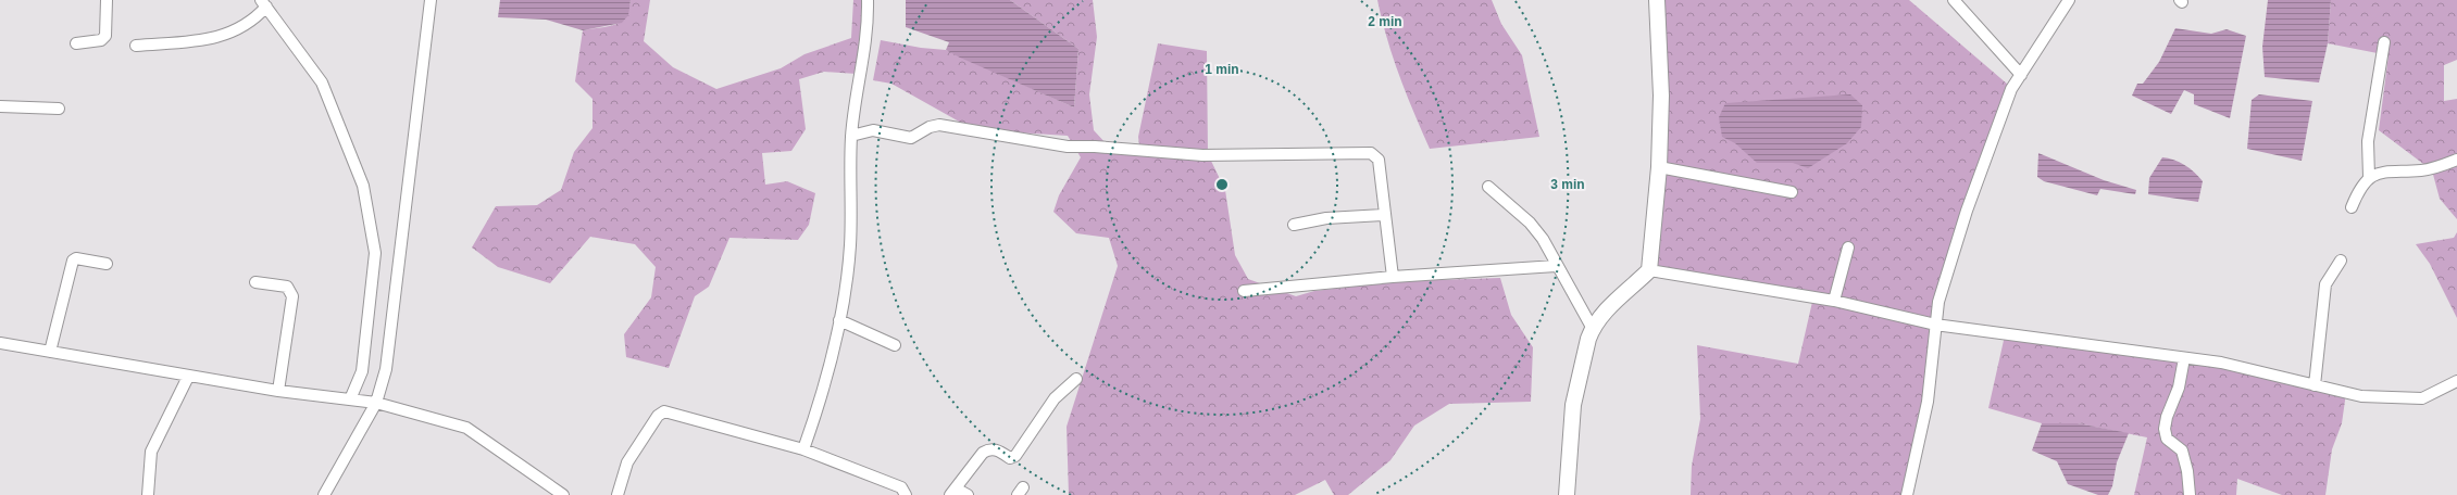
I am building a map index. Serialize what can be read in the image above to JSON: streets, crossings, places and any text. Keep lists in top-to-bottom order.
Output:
{
  "rings": ["2 min", "1 min", "3 min"]
}
